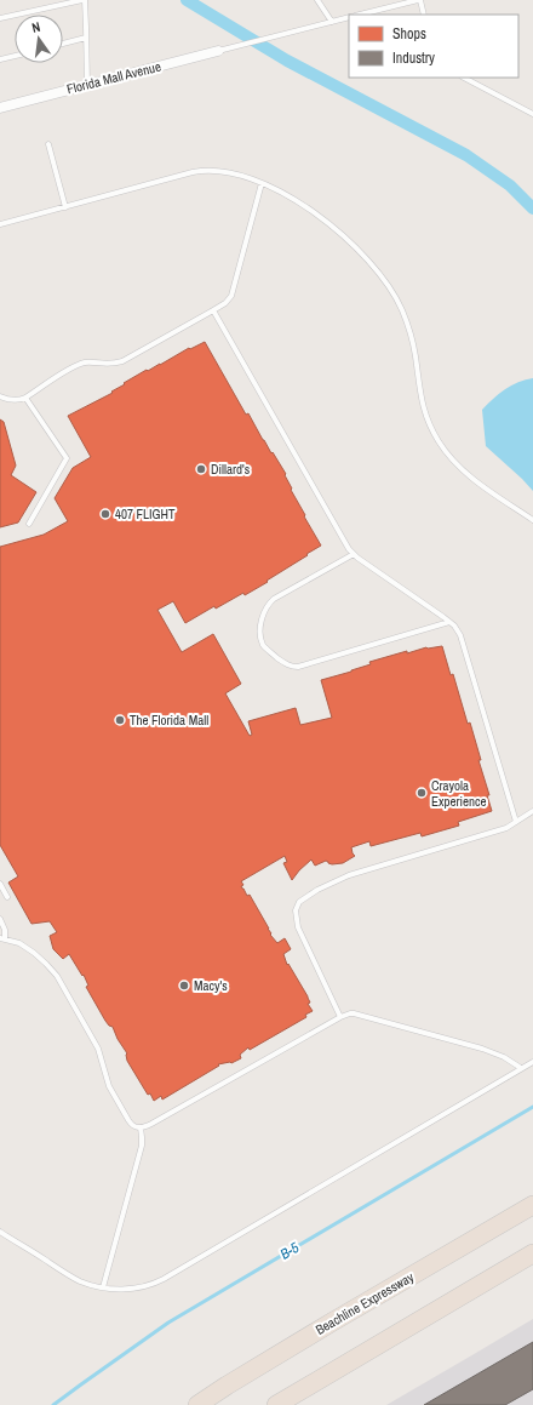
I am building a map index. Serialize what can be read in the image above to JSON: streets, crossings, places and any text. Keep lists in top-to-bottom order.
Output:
{
  "streets": {
    "highway": ["Beachline Expressway"],
    "street": ["Florida Mall Avenue"]
  },
  "water": ["B-5"],
  "places": [
    "Dillard's",
    "407 FLIGHT",
    "The Florida Mall",
    "Crayola Experience",
    "Macy's"
  ],
  "legend": ["Shops", "Industry"],
  "north": "top"
}
